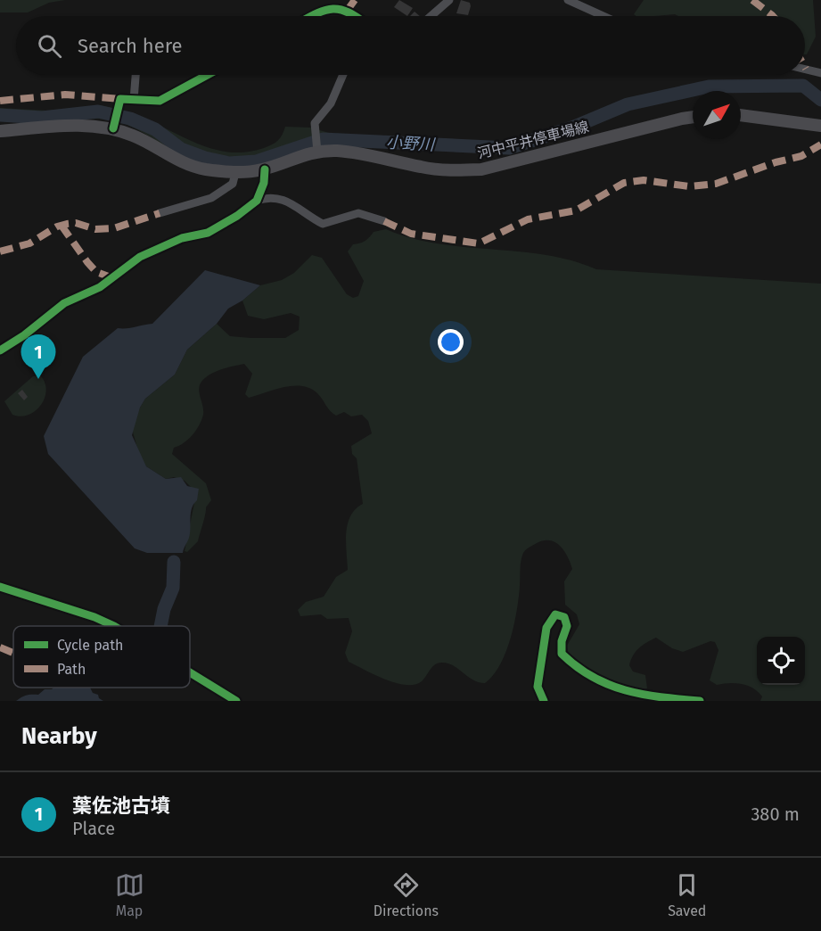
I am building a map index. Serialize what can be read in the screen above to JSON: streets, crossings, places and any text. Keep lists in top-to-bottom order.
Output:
{
  "streets": {
    "main road": ["河中平井停車場線"]
  },
  "water": ["小野川"],
  "legend": ["Cycle path", "Path"],
  "north": "top right",
  "page": {
    "search": "Search here",
    "pins": "1",
    "heading": "Nearby",
    "list": [
      {
        "mark": "1",
        "name": "葉佐池古墳",
        "note": "Place",
        "value": "380 m"
      }
    ],
    "nav": ["Map", "Directions", "Saved"]
  }
}
